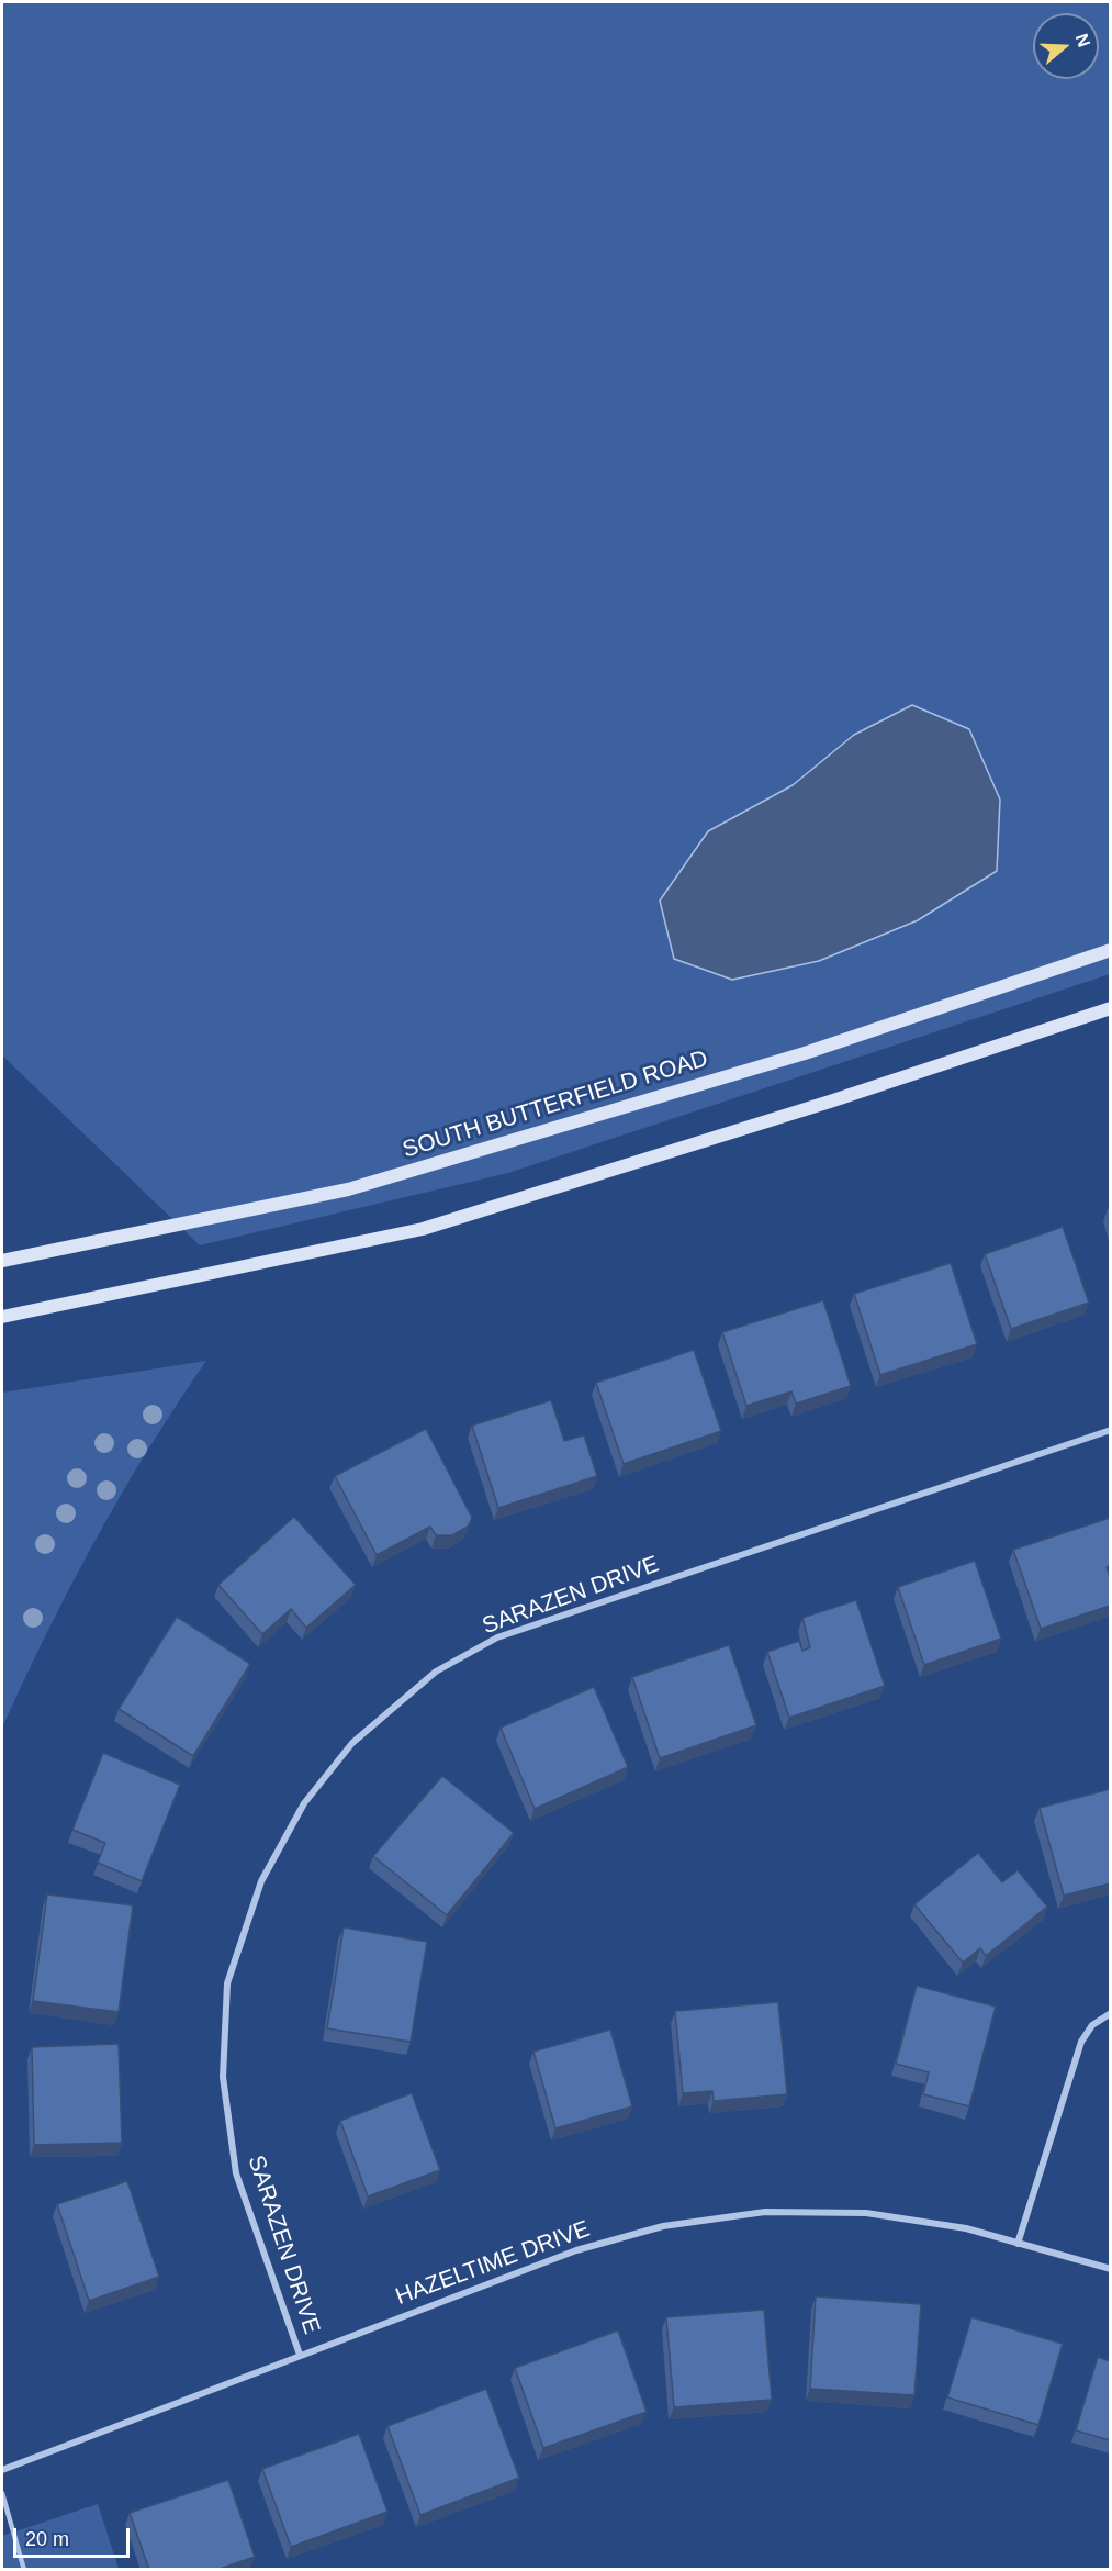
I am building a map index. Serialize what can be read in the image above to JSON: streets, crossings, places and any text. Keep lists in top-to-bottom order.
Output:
{
  "streets": {
    "main road": ["SOUTH BUTTERFIELD ROAD"],
    "street": ["SARAZEN DRIVE", "HAZELTIME DRIVE"]
  },
  "crossings": [
    ["SARAZEN DRIVE", "HAZELTIME DRIVE"]
  ],
  "scale_bar": "20 m",
  "north": "right"
}
